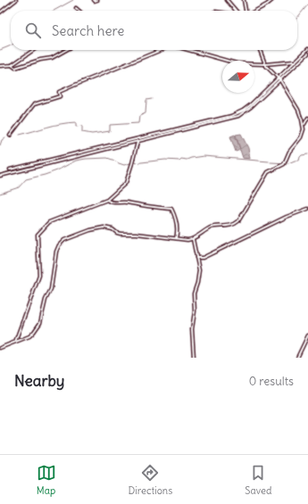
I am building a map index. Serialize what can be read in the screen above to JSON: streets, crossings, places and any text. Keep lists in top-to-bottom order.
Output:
{
  "north": "right",
  "page": {
    "search": "Search here",
    "heading": ["Nearby", "0 results"],
    "nav": ["Map", "Directions", "Saved"]
  }
}
